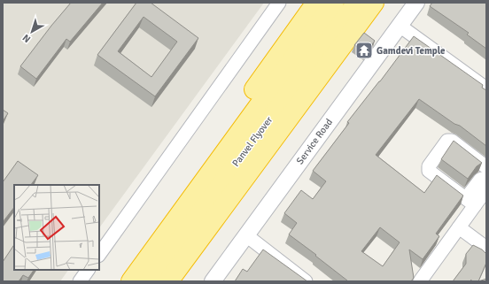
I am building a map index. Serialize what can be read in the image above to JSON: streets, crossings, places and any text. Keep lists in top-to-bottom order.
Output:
{
  "streets": {
    "highway": ["Panvel Flyover"],
    "street": ["Service Road"]
  },
  "places": {
    "temple": ["Gamdevi Temple"]
  },
  "north": "bottom left"
}
